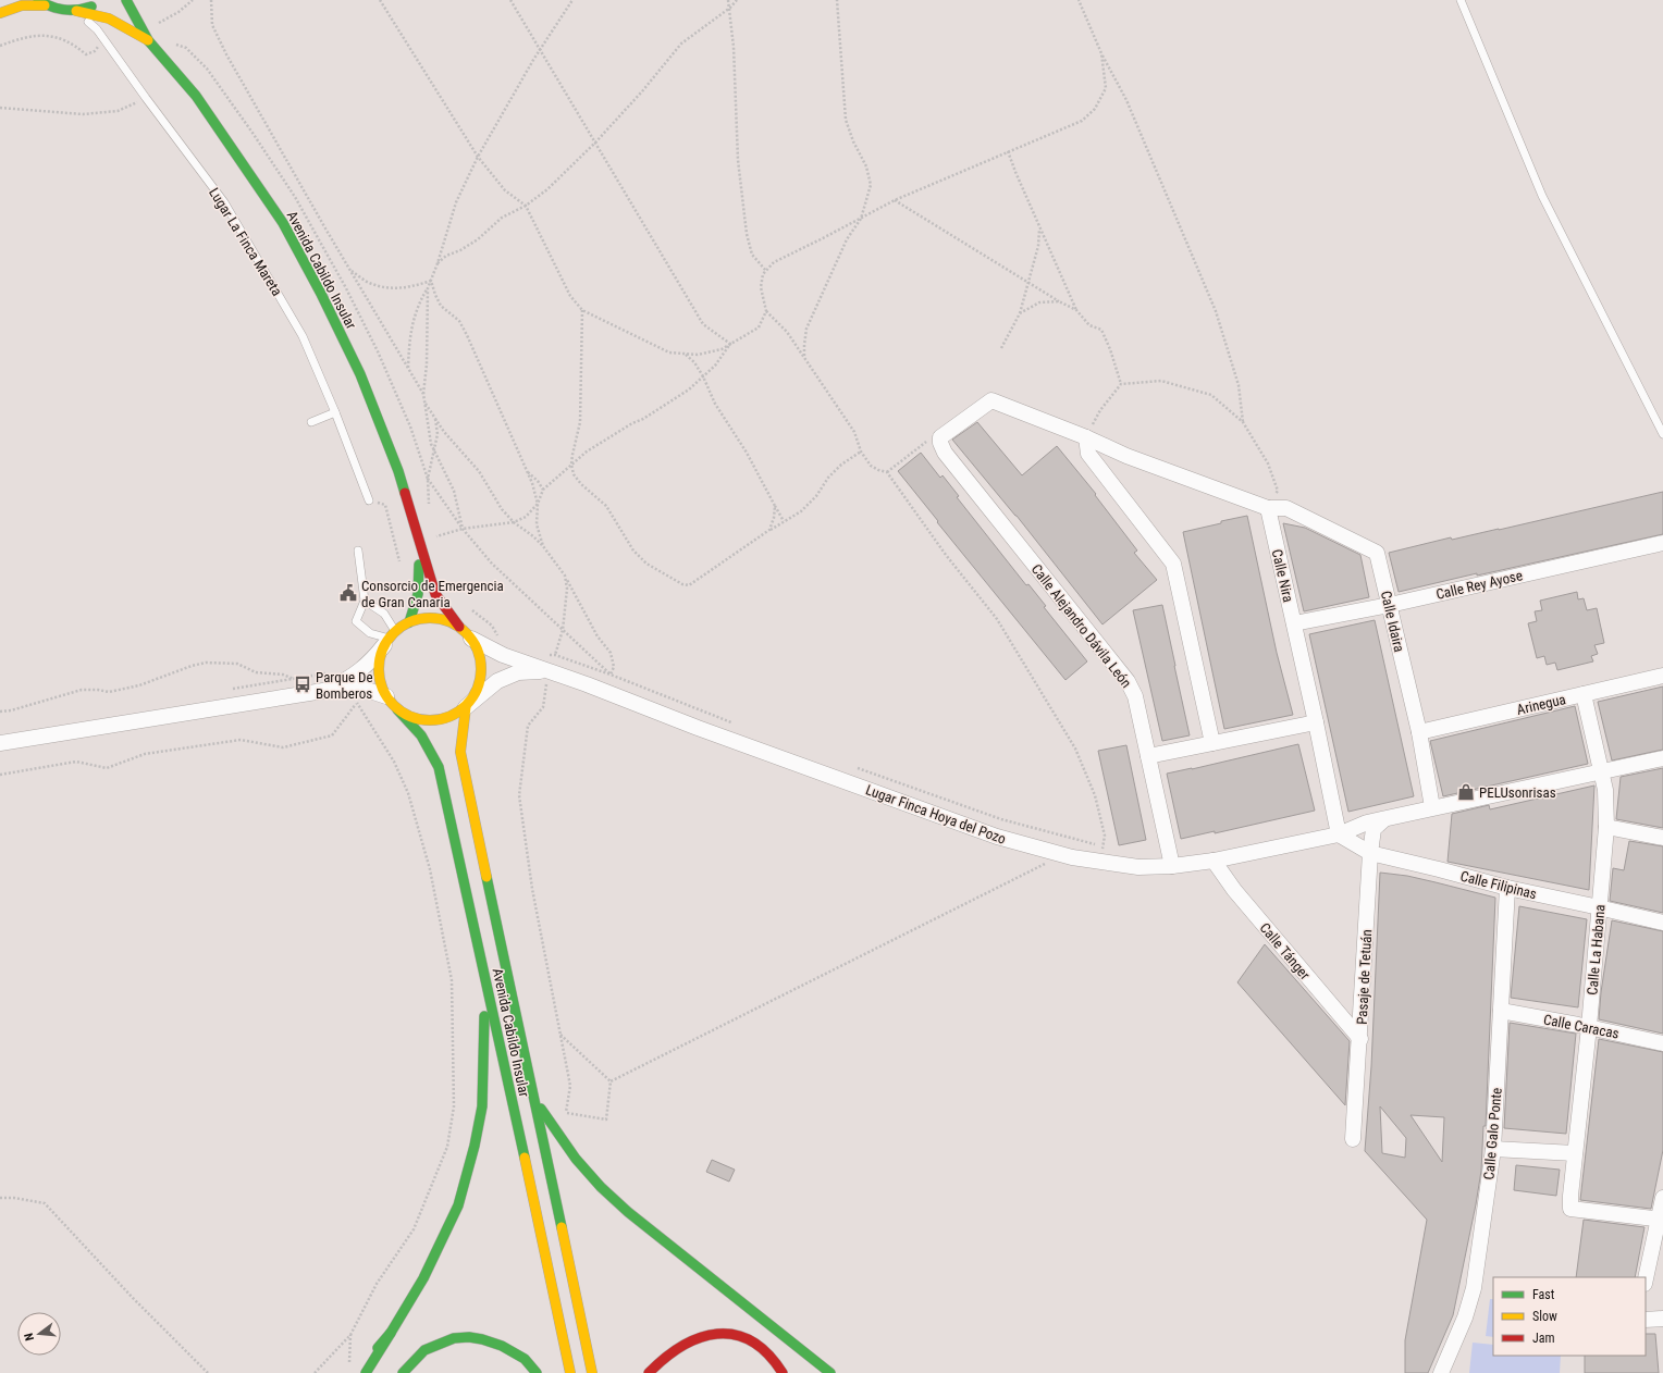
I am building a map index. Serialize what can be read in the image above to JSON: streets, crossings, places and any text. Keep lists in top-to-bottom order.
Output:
{
  "streets": {
    "main road": ["Avenida Cabildo Insular"],
    "street": [
      "Calle Nira",
      "Calle Rey Ayose",
      "Calle Idaira",
      "Calle Alejandro Dávila León",
      "Arinegua",
      "Lugar Finca Hoya del Pozo",
      "Calle Filipinas",
      "Calle La Habana",
      "Calle Tánger",
      "Pasaje de Tetuán",
      "Calle Caracas",
      "Calle Galo Ponte"
    ],
    "lane": ["Lugar La Finca Mareta"]
  },
  "crossings": [
    ["Lugar La Finca Mareta", "Avenida Cabildo Insular"],
    ["Avenida Cabildo Insular", "Lugar Finca Hoya del Pozo"],
    ["Calle Nira", "Calle Rey Ayose"],
    ["Calle Nira", "Calle Idaira"],
    ["Calle Nira", "Lugar Finca Hoya del Pozo"],
    ["Calle Nira", "Calle Filipinas"],
    ["Calle Rey Ayose", "Calle Idaira"],
    ["Calle Idaira", "Arinegua"],
    ["Calle Idaira", "Lugar Finca Hoya del Pozo"],
    ["Calle Alejandro Dávila León", "Lugar Finca Hoya del Pozo"],
    ["Arinegua", "Calle La Habana"],
    ["Lugar Finca Hoya del Pozo", "Calle Filipinas"],
    ["Lugar Finca Hoya del Pozo", "Calle La Habana"],
    ["Lugar Finca Hoya del Pozo", "Calle Tánger"],
    ["Lugar Finca Hoya del Pozo", "Pasaje de Tetuán"],
    ["Calle Filipinas", "Calle La Habana"],
    ["Calle Filipinas", "Pasaje de Tetuán"],
    ["Calle Filipinas", "Calle Galo Ponte"],
    ["Calle La Habana", "Calle Caracas"],
    ["Calle Tánger", "Pasaje de Tetuán"],
    ["Calle Caracas", "Calle Galo Ponte"]
  ],
  "places": {
    "public building": ["Consorcio de Emergencia de Gran Canaria"],
    "bus stop": ["Parque De Bomberos"],
    "shop": ["PELUsonrisas"]
  },
  "legend": ["Fast", "Slow", "Jam"],
  "north": "left"
}
